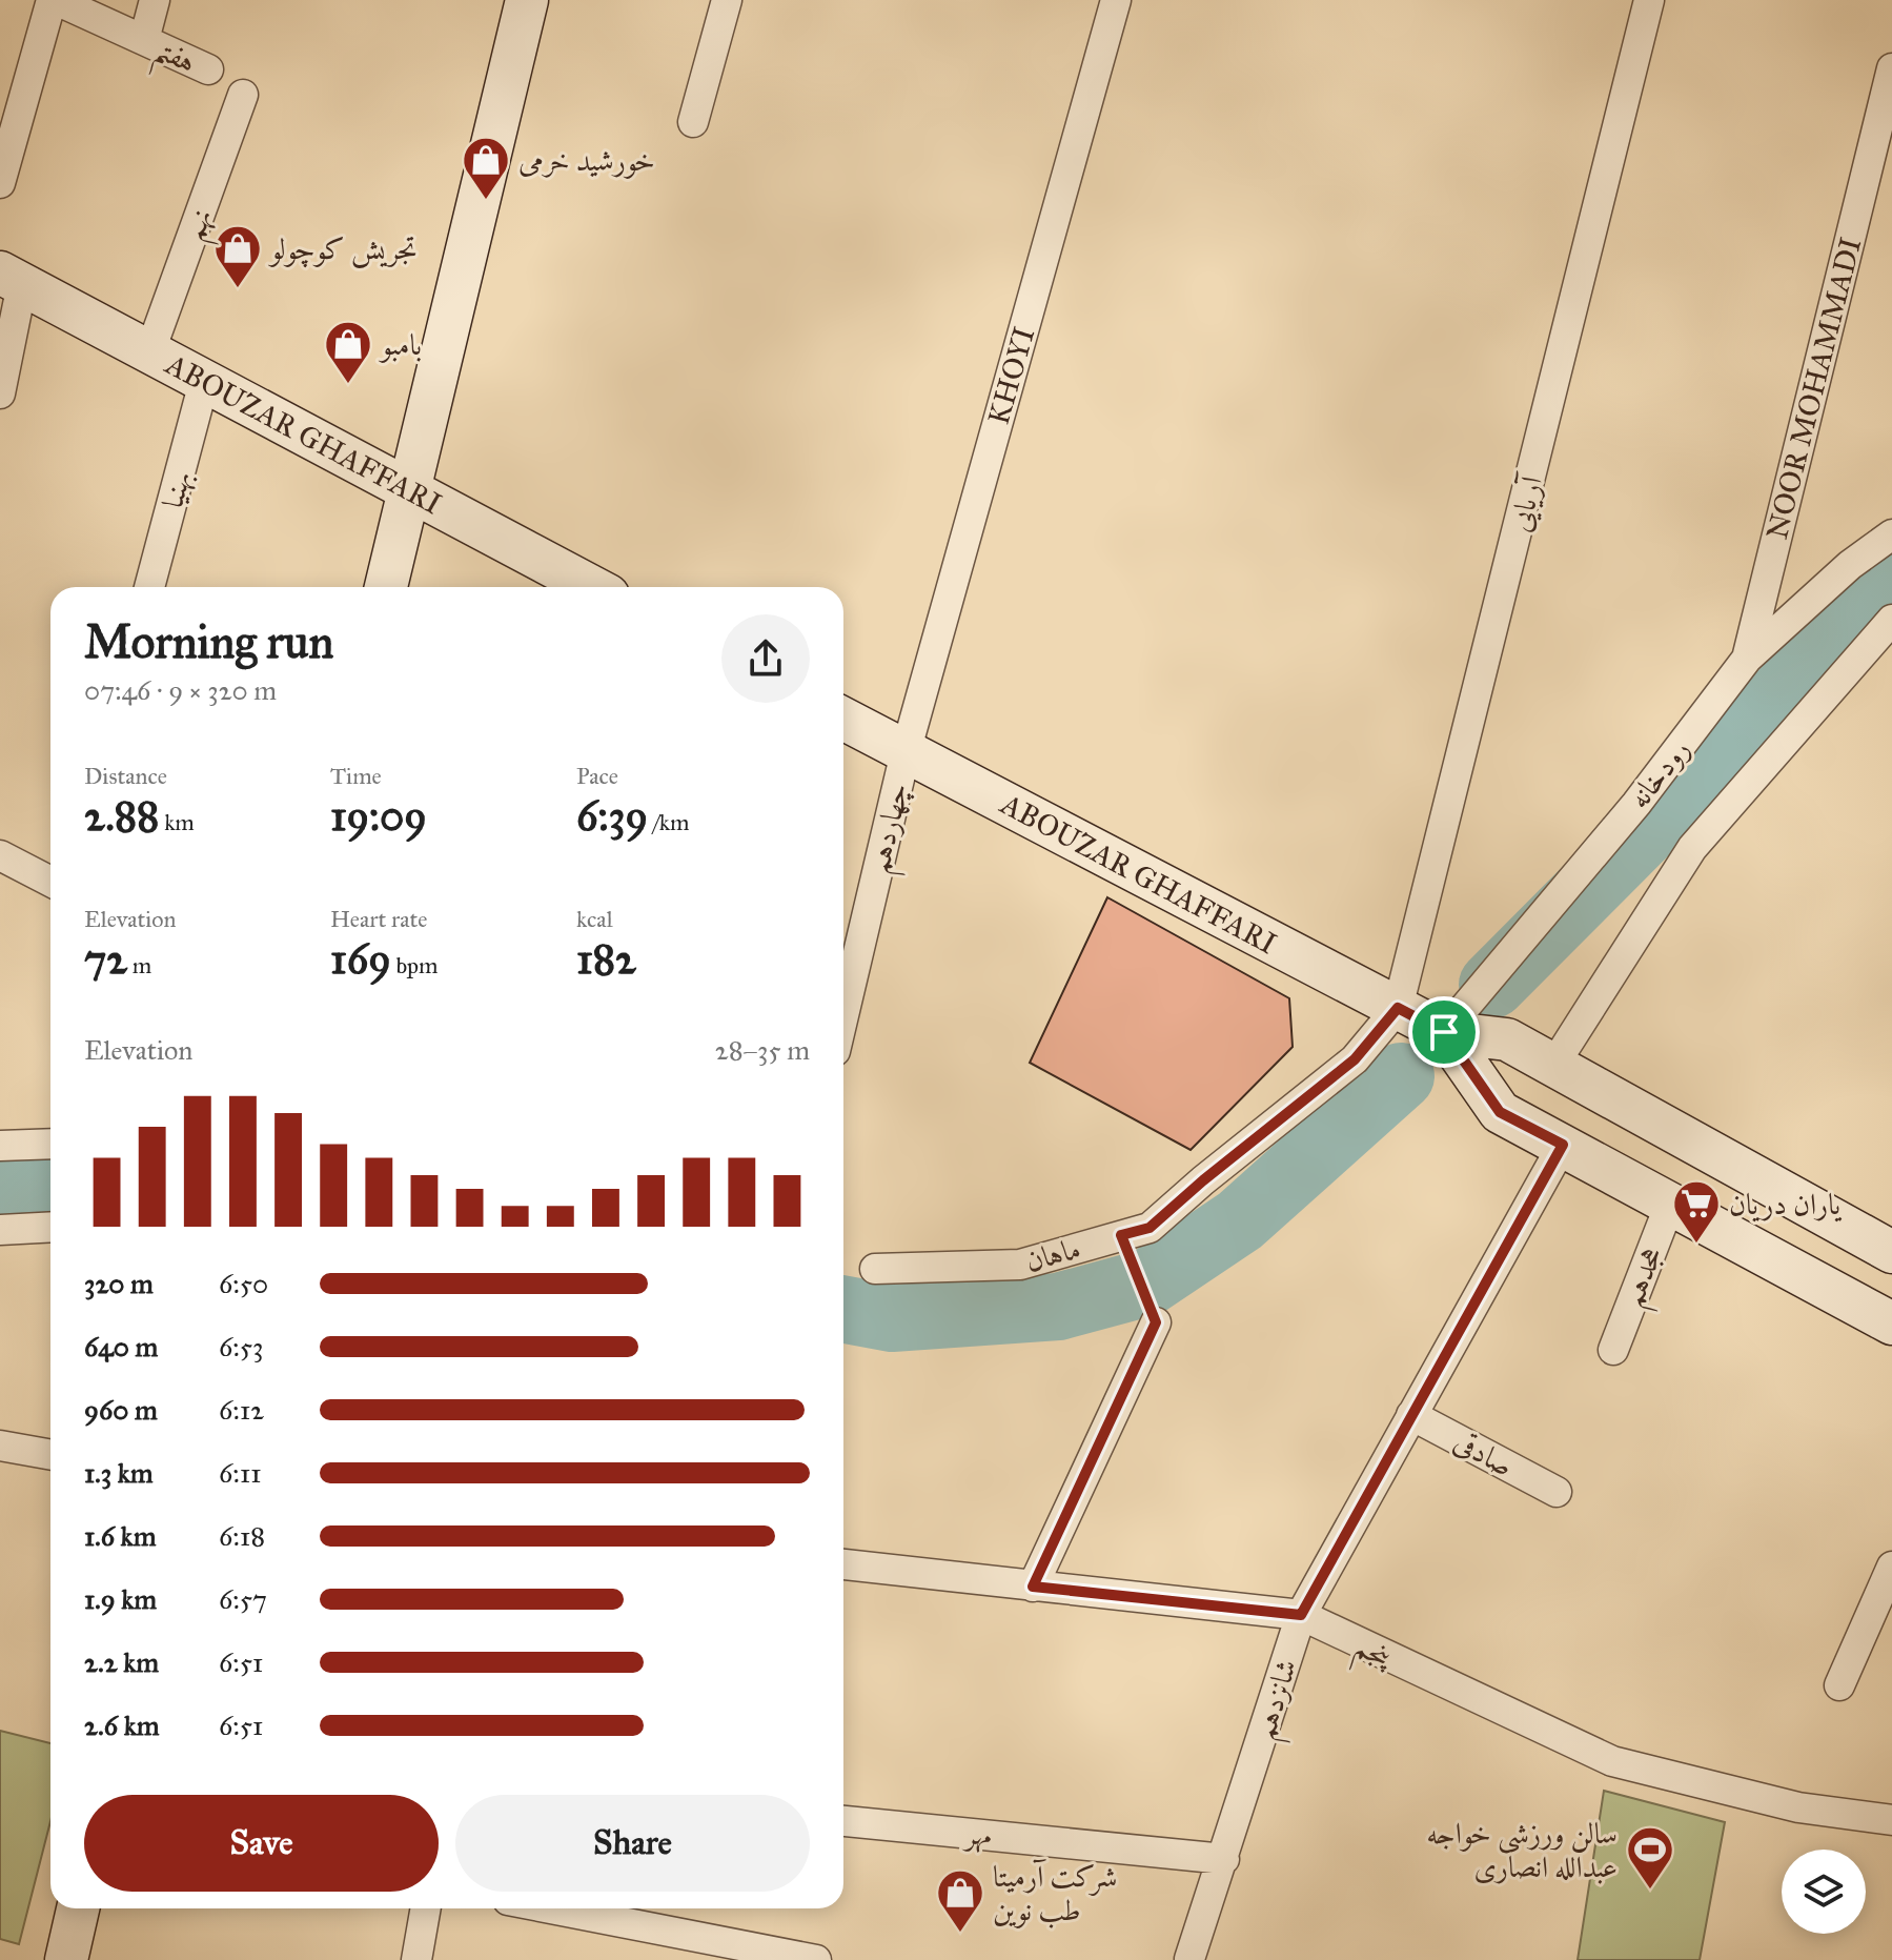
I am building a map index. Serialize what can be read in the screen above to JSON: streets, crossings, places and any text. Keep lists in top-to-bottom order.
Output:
{
  "streets": {
    "main road": ["ABOUZAR GHAFFARI"],
    "street": [
      "هفتم",
      "نهم",
      "KHOYI",
      "NOOR MOHAMMADI",
      "بهنیا",
      "آریایی",
      "رودخانه",
      "چهاردهم",
      "ماهان",
      "هجدهم",
      "صادقی",
      "پنجم",
      "شانزدهم",
      "مهر"
    ]
  },
  "crossings": [
    ["نهم", "ABOUZAR GHAFFARI"],
    ["KHOYI", "ABOUZAR GHAFFARI"],
    ["KHOYI", "چهاردهم"],
    ["NOOR MOHAMMADI", "رودخانه"],
    ["ABOUZAR GHAFFARI", "بهنیا"],
    ["ABOUZAR GHAFFARI", "آریایی"],
    ["ABOUZAR GHAFFARI", "رودخانه"],
    ["ABOUZAR GHAFFARI", "چهاردهم"],
    ["ABOUZAR GHAFFARI", "ماهان"],
    ["ABOUZAR GHAFFARI", "هجدهم"],
    ["ABOUZAR GHAFFARI", "شانزدهم"],
    ["آریایی", "ماهان"],
    ["صادقی", "شانزدهم"],
    ["پنجم", "شانزدهم"],
    ["شانزدهم", "مهر"]
  ],
  "places": {
    "shop": [
      "خورشید خرمی",
      "تجریش کوچولو",
      "بامبو",
      "شرکت آرمیتا طب نوین"
    ],
    "supermarket": ["یاران دریان"],
    "sports": ["سالن ورزشی خواجه عبدالله انصاری"]
  },
  "page": {
    "heading": ["Morning run", "07:46 · 9 × 320 m"],
    "stats": [
      ["Distance", "2.88 km"],
      ["Time", "19:09"],
      ["Pace", "6:39 /km"],
      ["Elevation", "72 m"],
      ["Heart rate", "169 bpm"],
      ["kcal", "182"]
    ],
    "chart": ["Elevation", "28–35 m"],
    "list": [
      {
        "name": "320 m",
        "note": "6:50"
      },
      {
        "name": "640 m",
        "note": "6:53"
      },
      {
        "name": "960 m",
        "note": "6:12"
      },
      {
        "name": "1.3 km",
        "note": "6:11"
      },
      {
        "name": "1.6 km",
        "note": "6:18"
      },
      {
        "name": "1.9 km",
        "note": "6:57"
      },
      {
        "name": "2.2 km",
        "note": "6:51"
      },
      {
        "name": "2.6 km",
        "note": "6:51"
      }
    ],
    "buttons": ["Save", "Share"]
  }
}
